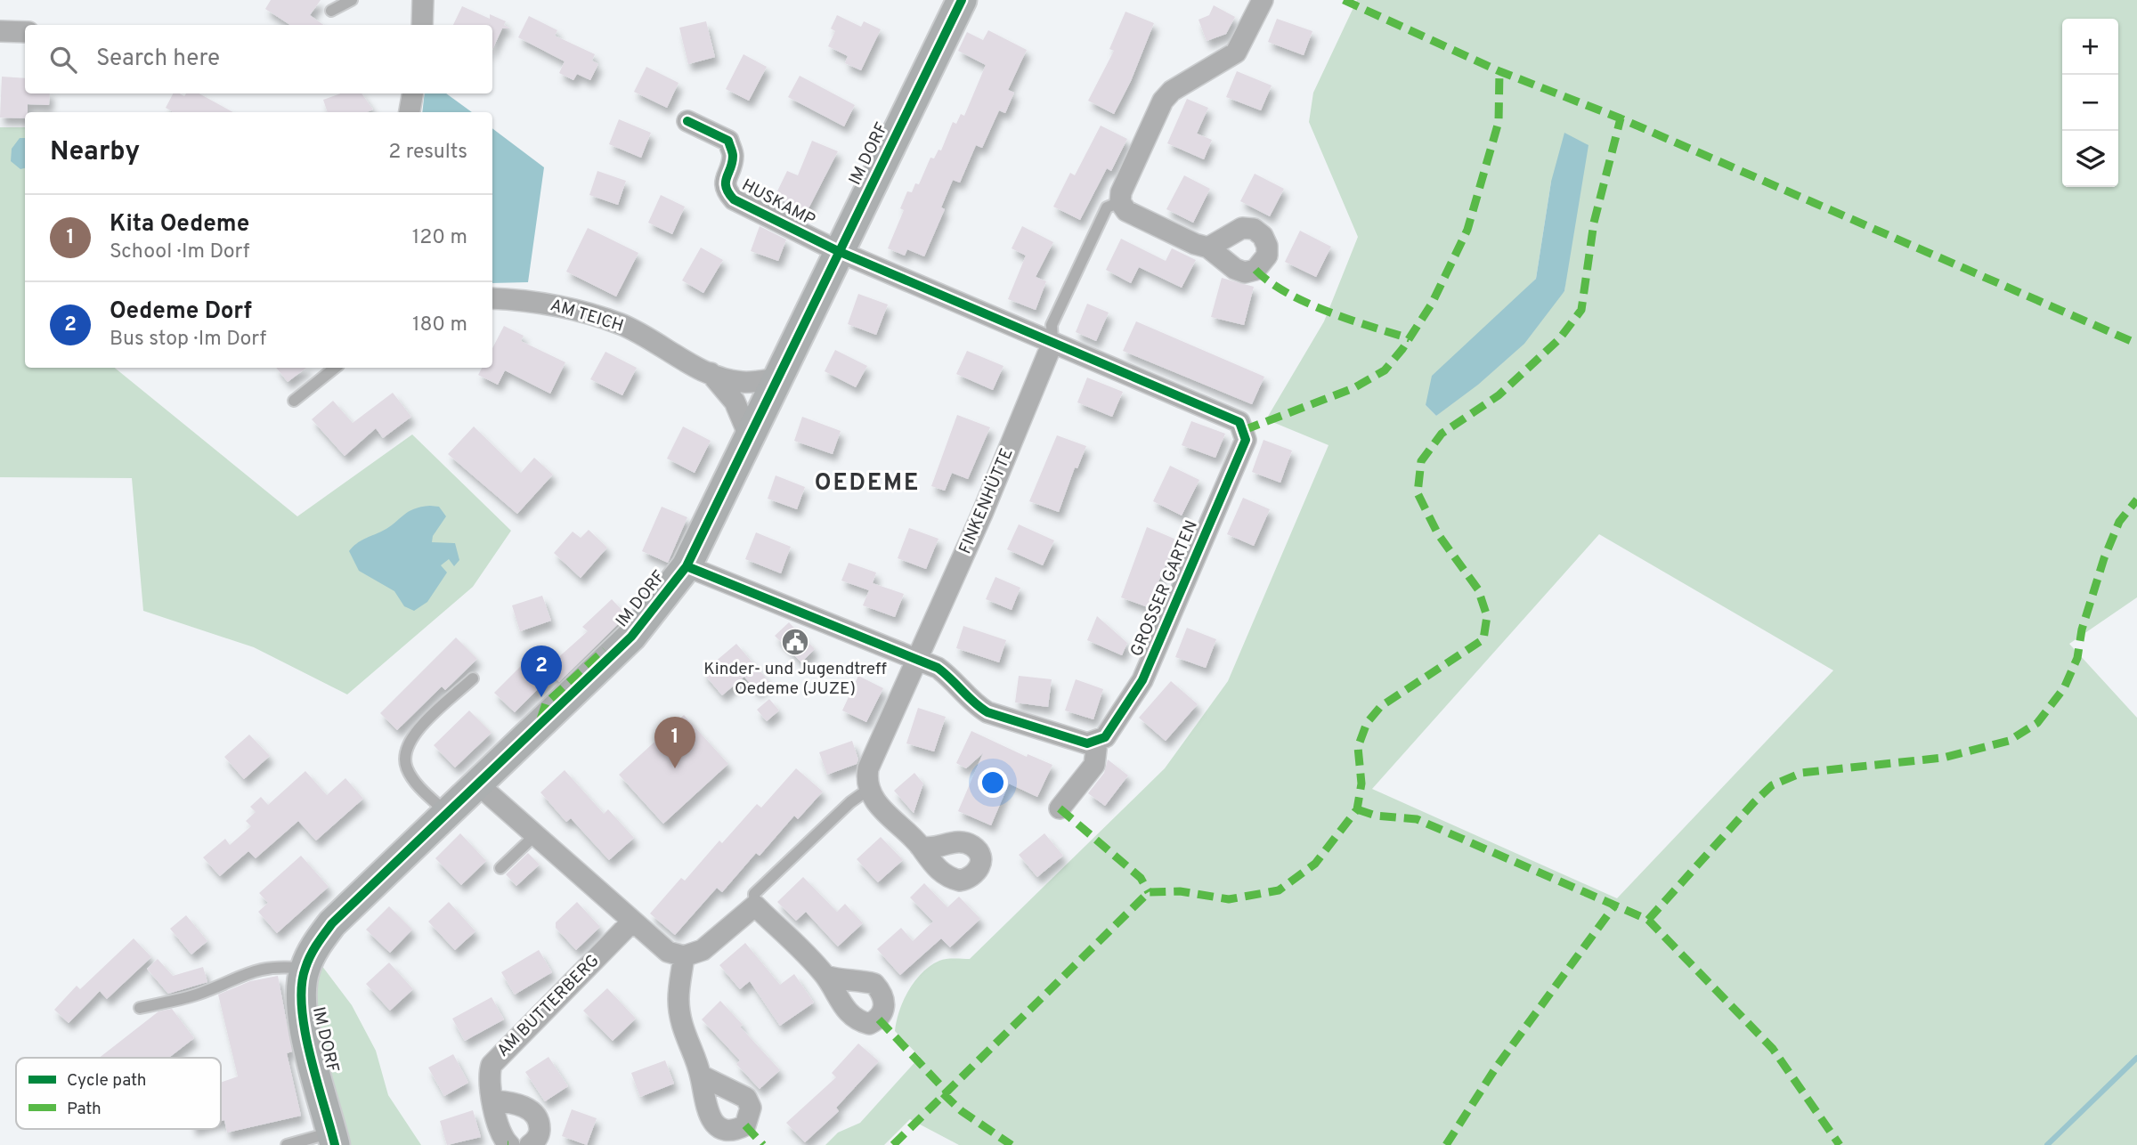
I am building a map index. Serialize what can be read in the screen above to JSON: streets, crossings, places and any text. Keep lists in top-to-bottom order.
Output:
{
  "streets": {
    "street": [
      "IM DORF",
      "HUSKAMP",
      "AM TEICH",
      "FINKENHÜTTE",
      "GROSSER GARTEN",
      "AM BUTTERBERG"
    ]
  },
  "crossings": [
    ["IM DORF", "HUSKAMP"],
    ["IM DORF", "AM TEICH"],
    ["IM DORF", "GROSSER GARTEN"],
    ["HUSKAMP", "GROSSER GARTEN"],
    ["FINKENHÜTTE", "GROSSER GARTEN"]
  ],
  "districts": ["OEDEME"],
  "places": {
    "public building": ["Kinder- und Jugendtreff Oedeme (JUZE)"]
  },
  "legend": ["Cycle path", "Path"],
  "page": {
    "map_buttons": ["+", "−"],
    "search": "Search here",
    "heading": ["Nearby", "2 results"],
    "list": [
      {
        "mark": "1",
        "name": "Kita Oedeme",
        "note": "School · Im Dorf",
        "value": "120 m"
      },
      {
        "mark": "2",
        "name": "Oedeme Dorf",
        "note": "Bus stop · Im Dorf",
        "value": "180 m"
      }
    ],
    "pins": ["2", "1"]
  }
}
